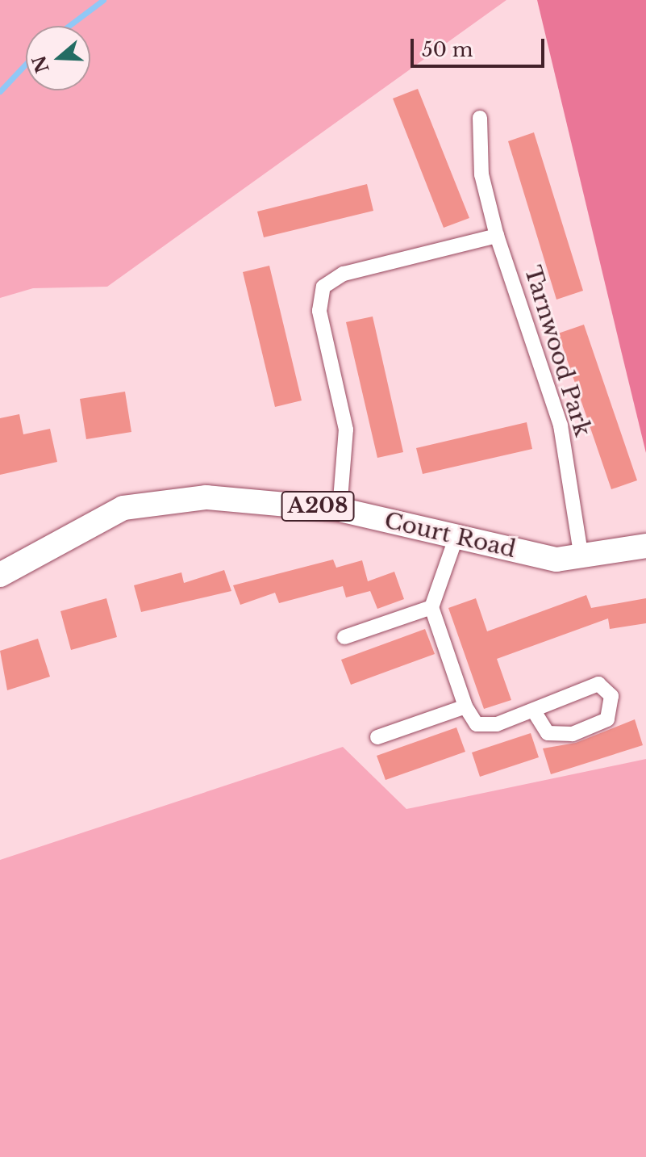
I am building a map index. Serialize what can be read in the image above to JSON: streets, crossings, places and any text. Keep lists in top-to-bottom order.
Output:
{
  "streets": {
    "main road": ["A208", "Court Road"],
    "street": ["Tarnwood Park"]
  },
  "crossings": [
    ["Tarnwood Park", "Court Road"]
  ],
  "scale_bar": "50 m",
  "north": "left"
}
